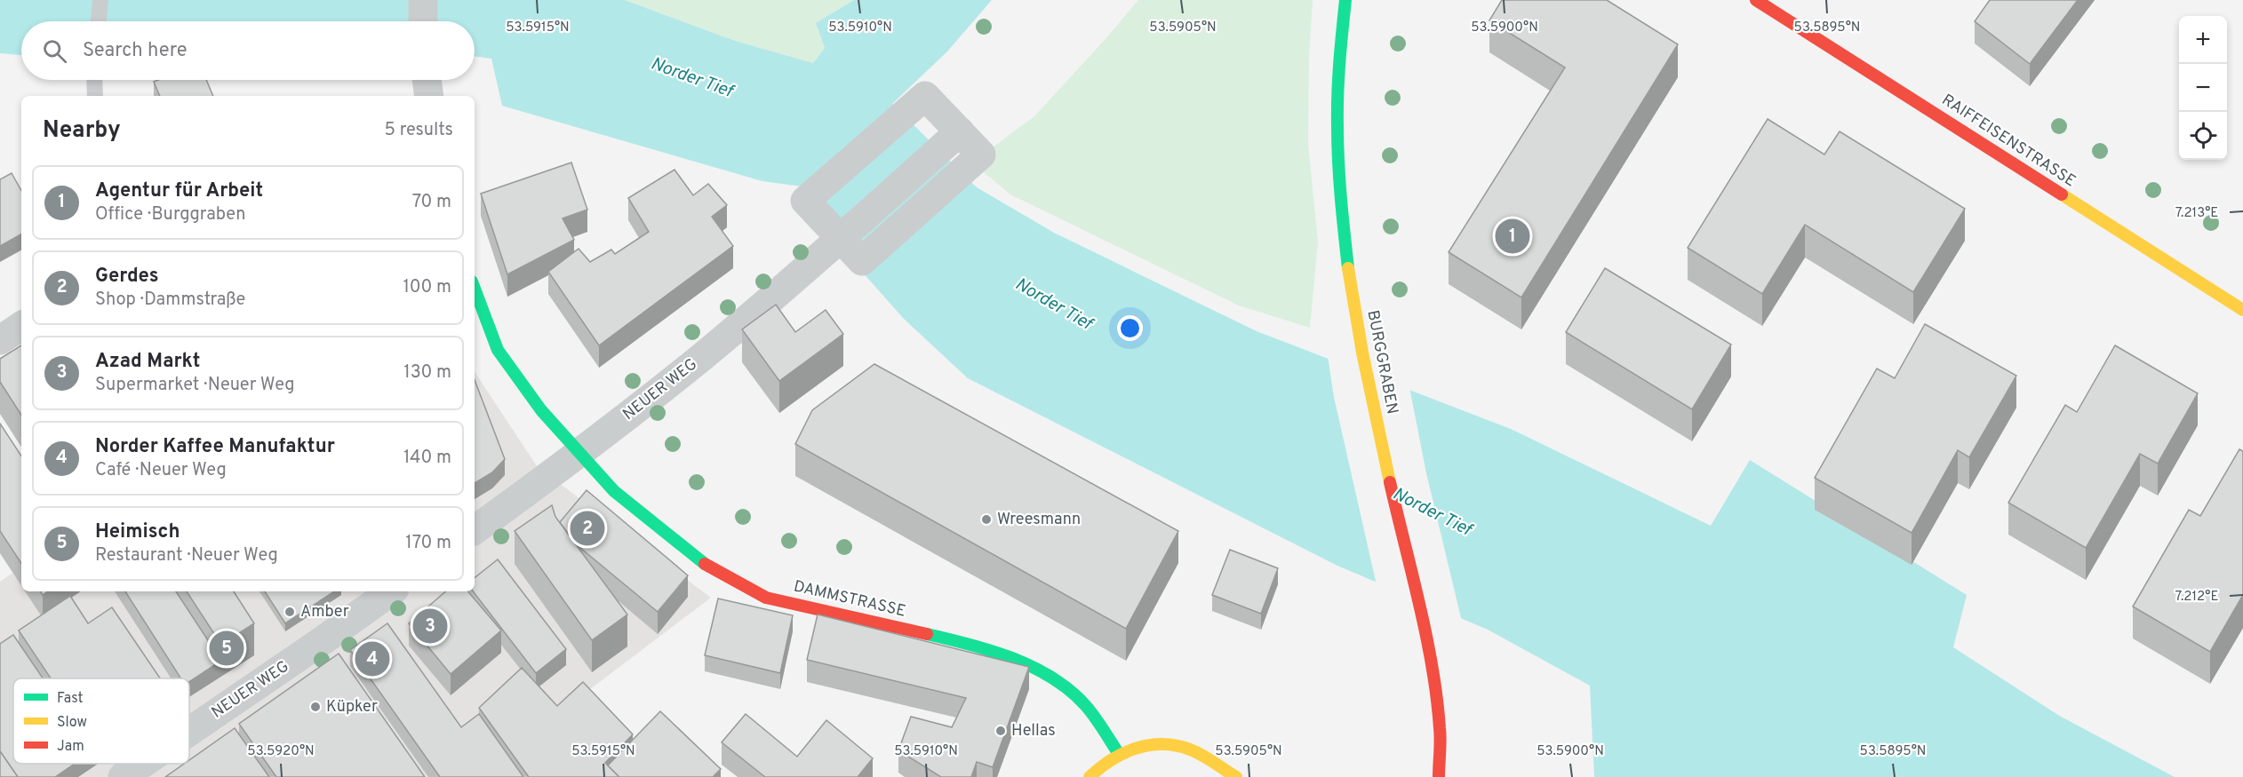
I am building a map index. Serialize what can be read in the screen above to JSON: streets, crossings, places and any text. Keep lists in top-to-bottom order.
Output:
{
  "streets": {
    "street": [
      "RAIFFEISENSTRASSE",
      "BURGGRABEN",
      "NEUER WEG",
      "DAMMSTRASSE"
    ]
  },
  "crossings": [
    ["NEUER WEG", "DAMMSTRASSE"]
  ],
  "water": ["Norder Tief"],
  "places": [
    "Wreesmann",
    "Amber",
    "Küpker",
    "Hellas"
  ],
  "legend": ["Fast", "Slow", "Jam"],
  "page": {
    "map_buttons": ["+", "−"],
    "search": "Search here",
    "heading": ["Nearby", "5 results"],
    "list": [
      {
        "mark": "1",
        "name": "Agentur für Arbeit",
        "note": "Office · Burggraben",
        "value": "70 m"
      },
      {
        "mark": "2",
        "name": "Gerdes",
        "note": "Shop · Dammstraße",
        "value": "100 m"
      },
      {
        "mark": "3",
        "name": "Azad Markt",
        "note": "Supermarket · Neuer Weg",
        "value": "130 m"
      },
      {
        "mark": "4",
        "name": "Norder Kaffee Manufaktur",
        "note": "Café · Neuer Weg",
        "value": "140 m"
      },
      {
        "mark": "5",
        "name": "Heimisch",
        "note": "Restaurant · Neuer Weg",
        "value": "170 m"
      }
    ],
    "pins": [
      "1",
      "2",
      "3",
      "5",
      "4"
    ]
  },
  "coordinates": [
    "53.5915°N",
    "53.5910°N",
    "53.5905°N",
    "53.5900°N",
    "53.5895°N",
    "7.213°E",
    "7.212°E",
    "53.5920°N"
  ]
}
